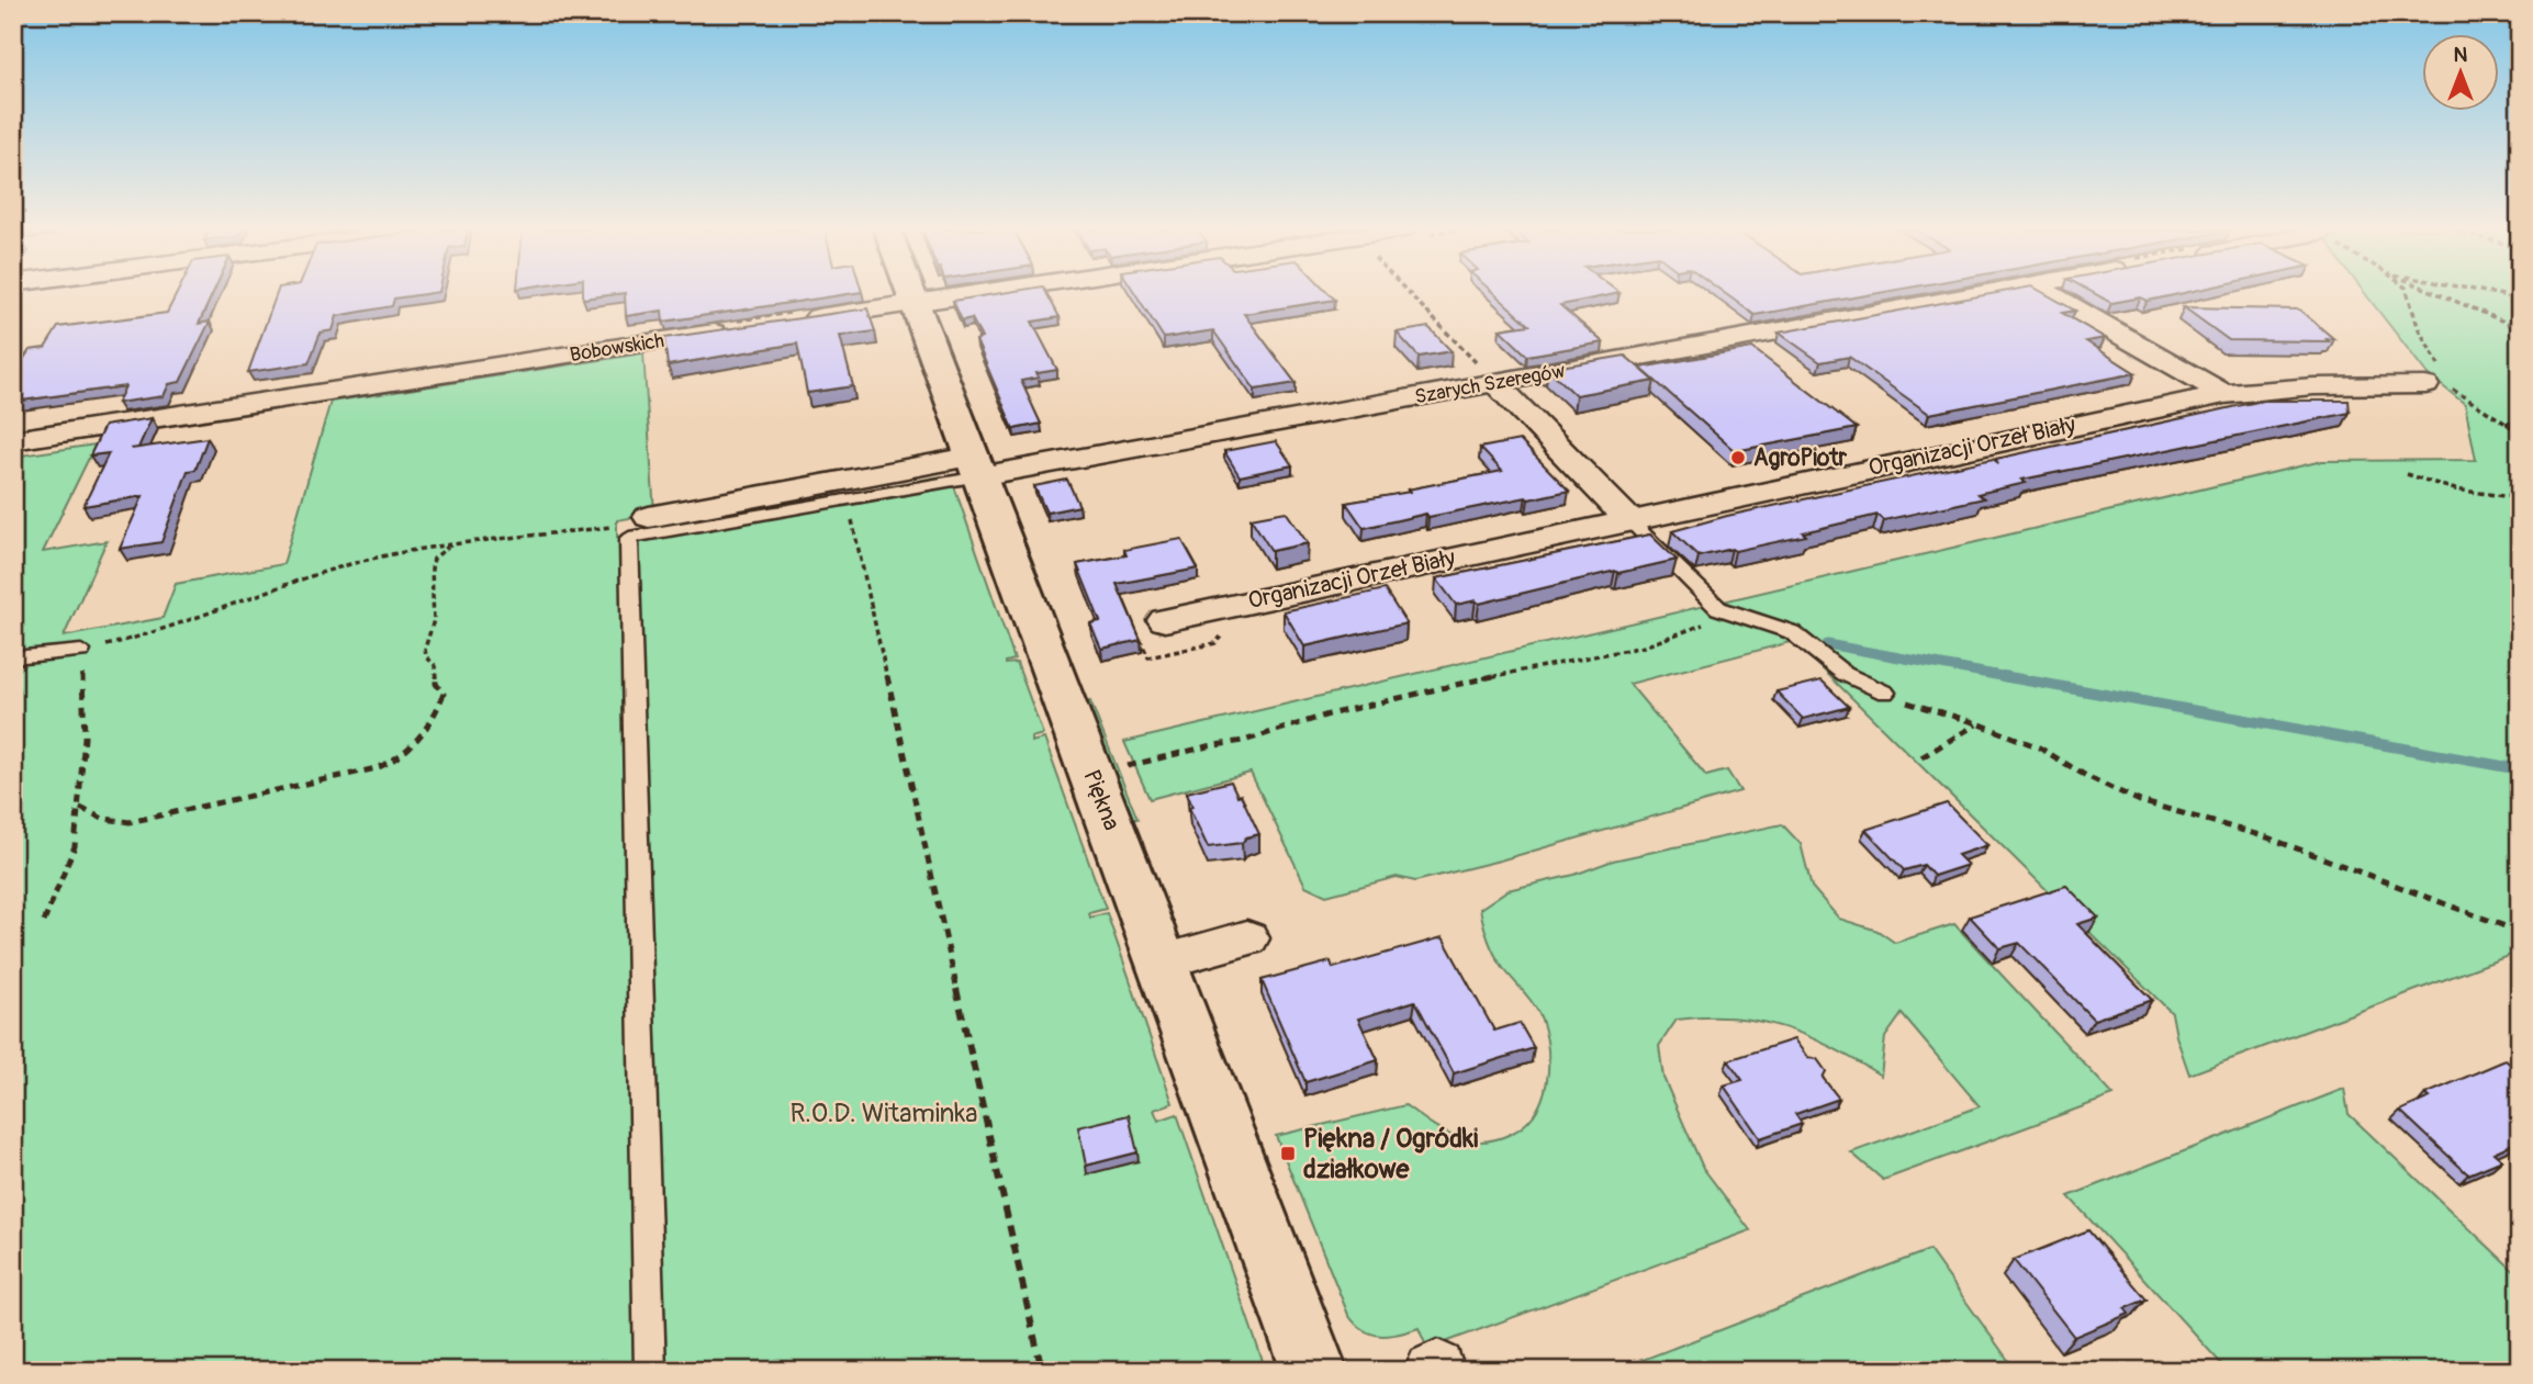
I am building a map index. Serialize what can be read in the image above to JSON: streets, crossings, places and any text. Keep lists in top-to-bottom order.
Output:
{
  "streets": {
    "street": [
      "Bobowskich",
      "Szarych Szeregów",
      "Organizacji Orzeł Biały",
      "Piękna"
    ]
  },
  "crossings": [
    ["Szarych Szeregów", "Piękna"]
  ],
  "parks": ["R.O.D. Witaminka"],
  "places": {
    "other": ["AgroPiotr"],
    "transit": ["Piękna / Ogródki działkowe"]
  },
  "north": "top"
}
